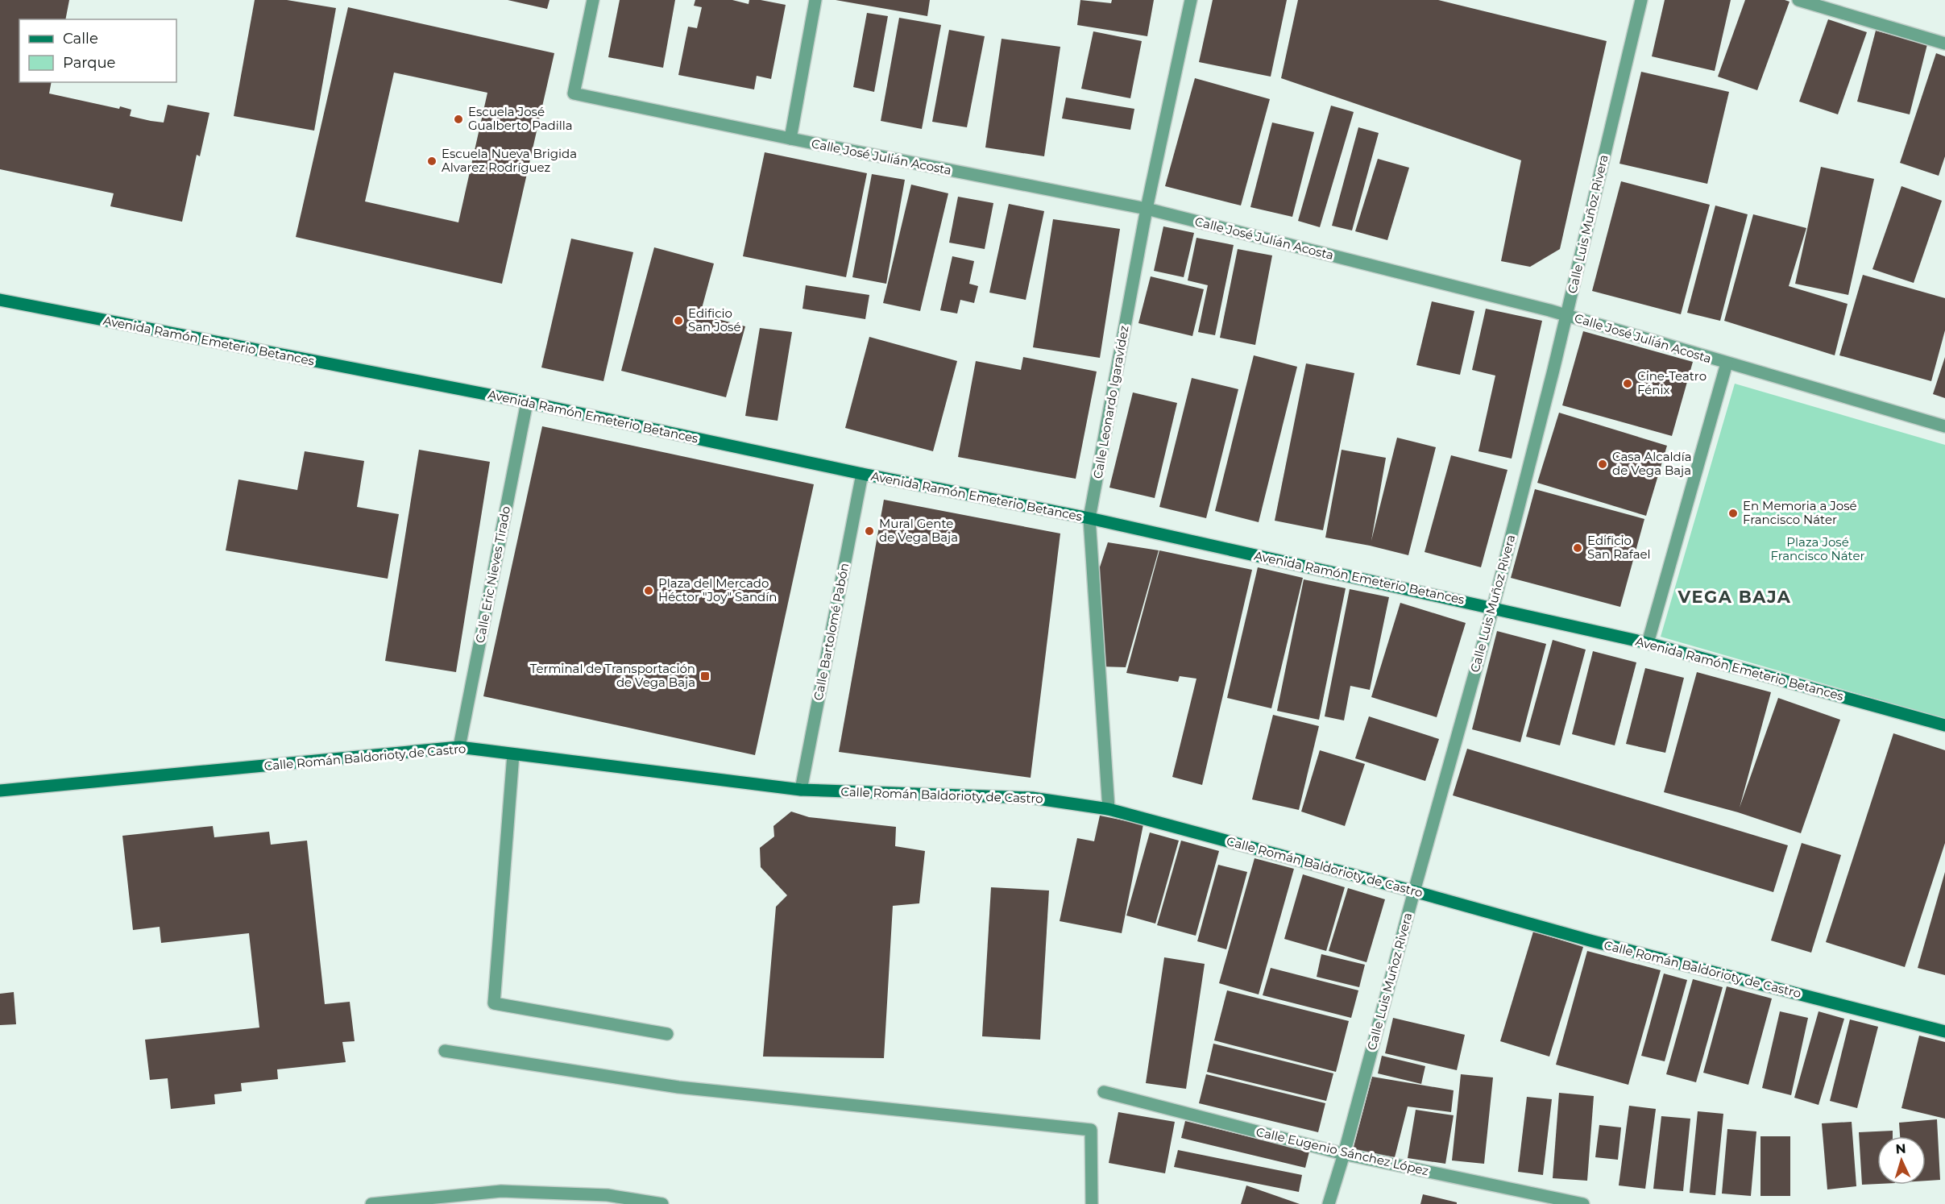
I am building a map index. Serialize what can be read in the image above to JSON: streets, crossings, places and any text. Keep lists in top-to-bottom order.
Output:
{
  "streets": {
    "street": [
      "Calle José Julián Acosta",
      "Calle Luis Muñoz Rivera",
      "Avenida Ramón Emeterio Betances",
      "Calle Leonardo Igaravídez",
      "Calle Eric Nieves Tirado",
      "Calle Bartolomé Pabón",
      "Calle Román Baldorioty de Castro",
      "Calle Eugenio Sánchez López"
    ]
  },
  "crossings": [
    ["Calle José Julián Acosta", "Calle Luis Muñoz Rivera"],
    ["Calle José Julián Acosta", "Calle Leonardo Igaravídez"],
    ["Calle Luis Muñoz Rivera", "Avenida Ramón Emeterio Betances"],
    ["Calle Luis Muñoz Rivera", "Calle Román Baldorioty de Castro"],
    ["Calle Luis Muñoz Rivera", "Calle Eugenio Sánchez López"],
    ["Avenida Ramón Emeterio Betances", "Calle Leonardo Igaravídez"],
    ["Avenida Ramón Emeterio Betances", "Calle Eric Nieves Tirado"],
    ["Avenida Ramón Emeterio Betances", "Calle Bartolomé Pabón"],
    ["Calle Leonardo Igaravídez", "Calle Román Baldorioty de Castro"],
    ["Calle Eric Nieves Tirado", "Calle Román Baldorioty de Castro"],
    ["Calle Bartolomé Pabón", "Calle Román Baldorioty de Castro"]
  ],
  "districts": ["VEGA BAJA"],
  "parks": ["Plaza José Francisco Náter"],
  "places": {
    "other": [
      "Escuela José Gualberto Padilla",
      "Escuela Nueva Brigida Alvarez Rodríguez",
      "Edificio San José",
      "Cine-Teatro Fénix",
      "Casa Alcaldía de Vega Baja",
      "En Memoria a José Francisco Náter",
      "Mural Gente de Vega Baja",
      "Edificio San Rafael",
      "Plaza del Mercado Héctor \"Joy\" Sandín"
    ],
    "transit": ["Terminal de Transportación de Vega Baja"]
  },
  "legend": ["Calle", "Parque"],
  "north": "top"
}
